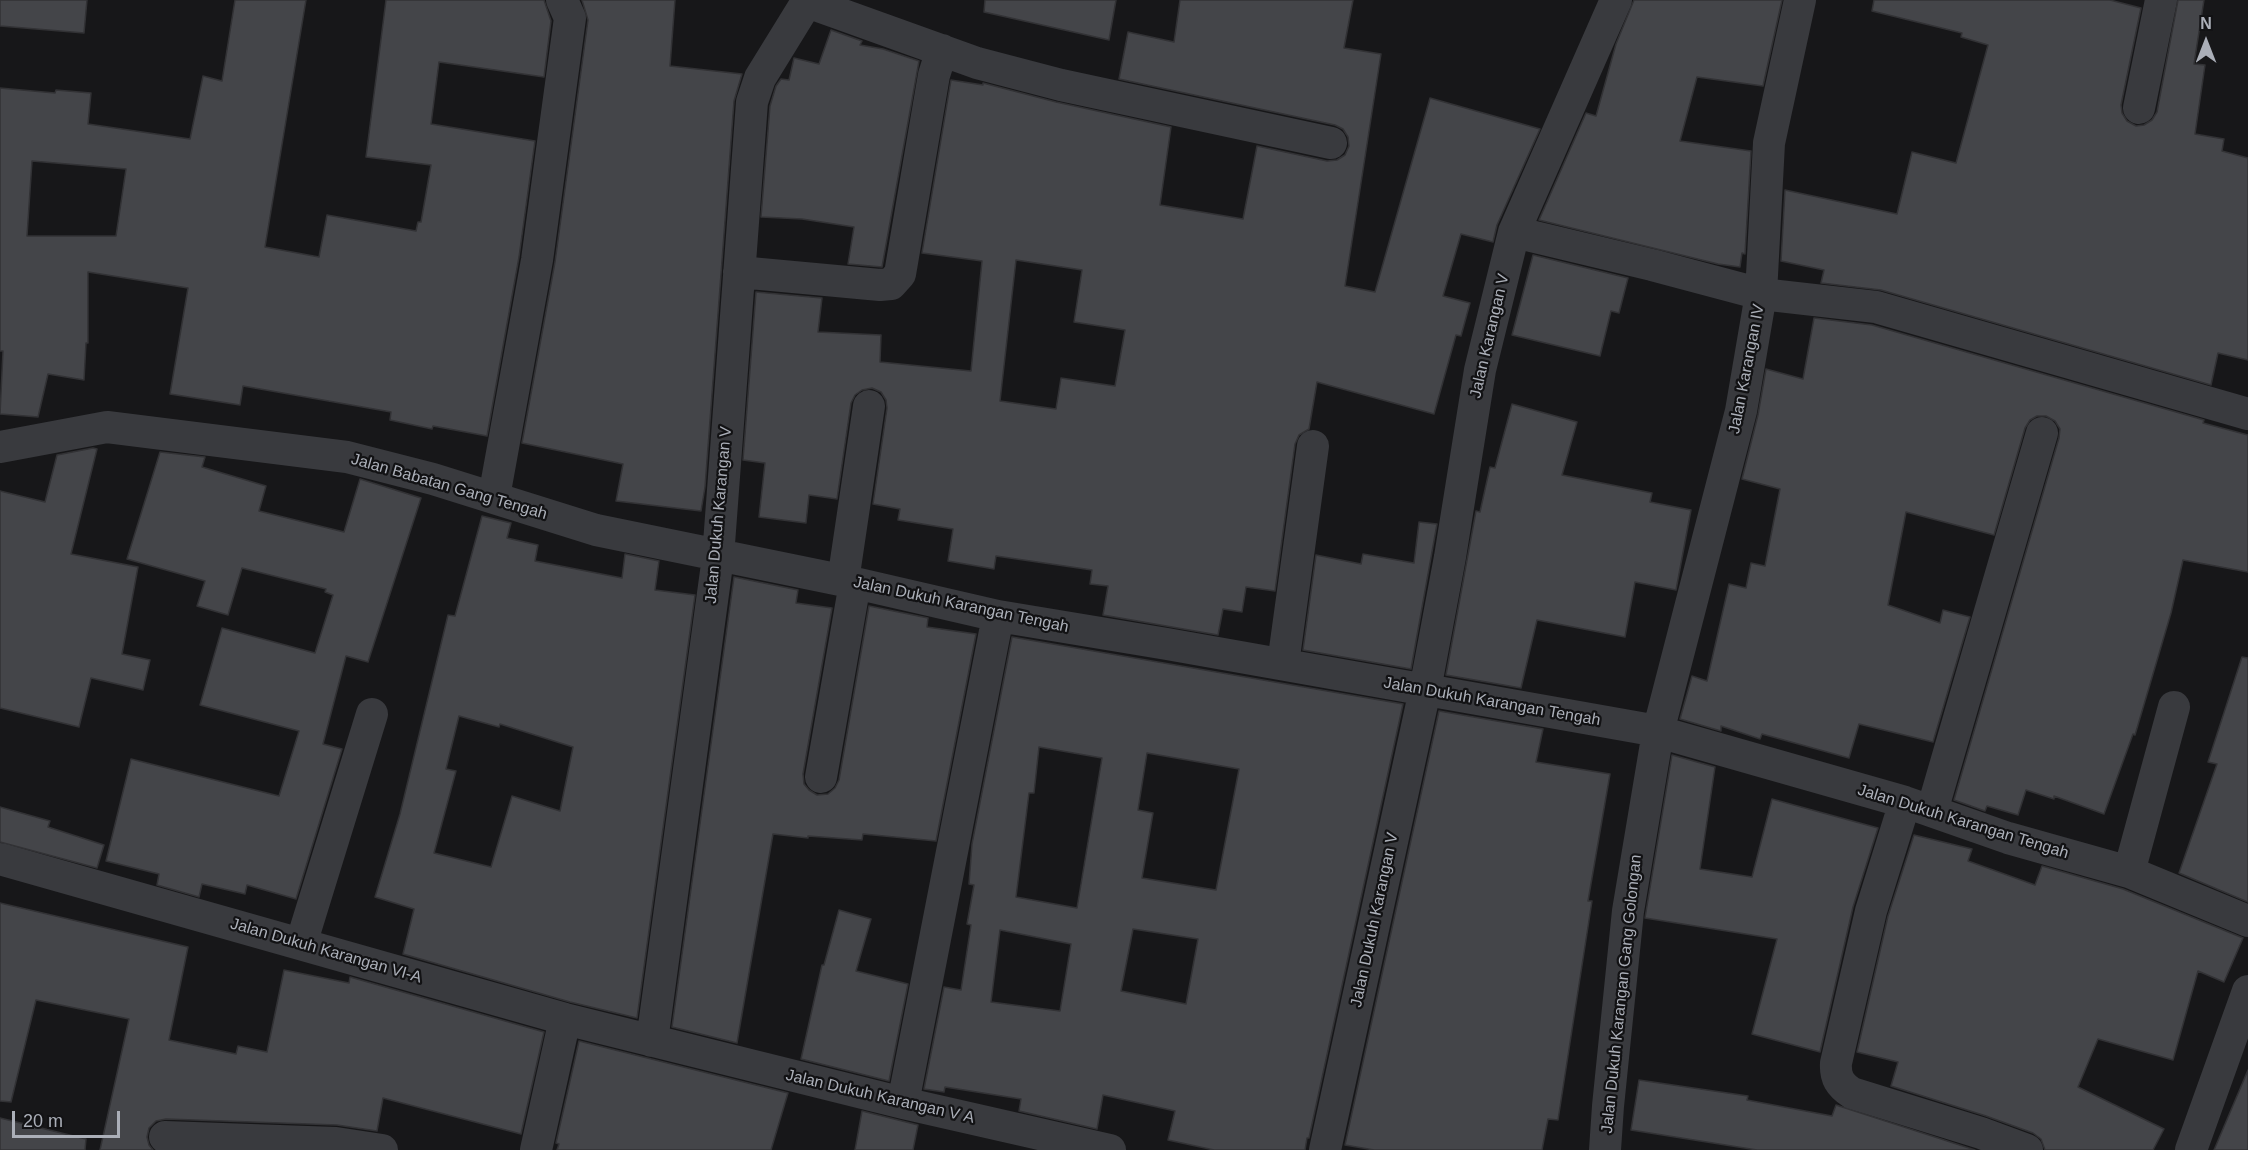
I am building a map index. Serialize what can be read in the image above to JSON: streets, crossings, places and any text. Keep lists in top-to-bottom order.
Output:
{
  "streets": {
    "street": [
      "Jalan Karangan V",
      "Jalan Karangan IV",
      "Jalan Babatan Gang Tengah",
      "Jalan Dukuh Karangan V",
      "Jalan Dukuh Karangan Tengah",
      "Jalan Dukuh Karangan VI-A",
      "Jalan Dukuh Karangan Gang Golongan",
      "Jalan Dukuh Karangan V A"
    ]
  },
  "crossings": [
    ["Jalan Karangan V", "Jalan Dukuh Karangan V"],
    ["Jalan Karangan V", "Jalan Dukuh Karangan Tengah"],
    ["Jalan Karangan IV", "Jalan Dukuh Karangan Tengah"],
    ["Jalan Karangan IV", "Jalan Dukuh Karangan Gang Golongan"],
    ["Jalan Babatan Gang Tengah", "Jalan Dukuh Karangan V"],
    ["Jalan Babatan Gang Tengah", "Jalan Dukuh Karangan Tengah"],
    ["Jalan Dukuh Karangan V", "Jalan Dukuh Karangan Tengah"],
    ["Jalan Dukuh Karangan V", "Jalan Dukuh Karangan VI-A"],
    ["Jalan Dukuh Karangan V", "Jalan Dukuh Karangan V A"],
    ["Jalan Dukuh Karangan Tengah", "Jalan Dukuh Karangan Gang Golongan"],
    ["Jalan Dukuh Karangan VI-A", "Jalan Dukuh Karangan V A"]
  ],
  "scale_bar": "20 m",
  "north": "top"
}
